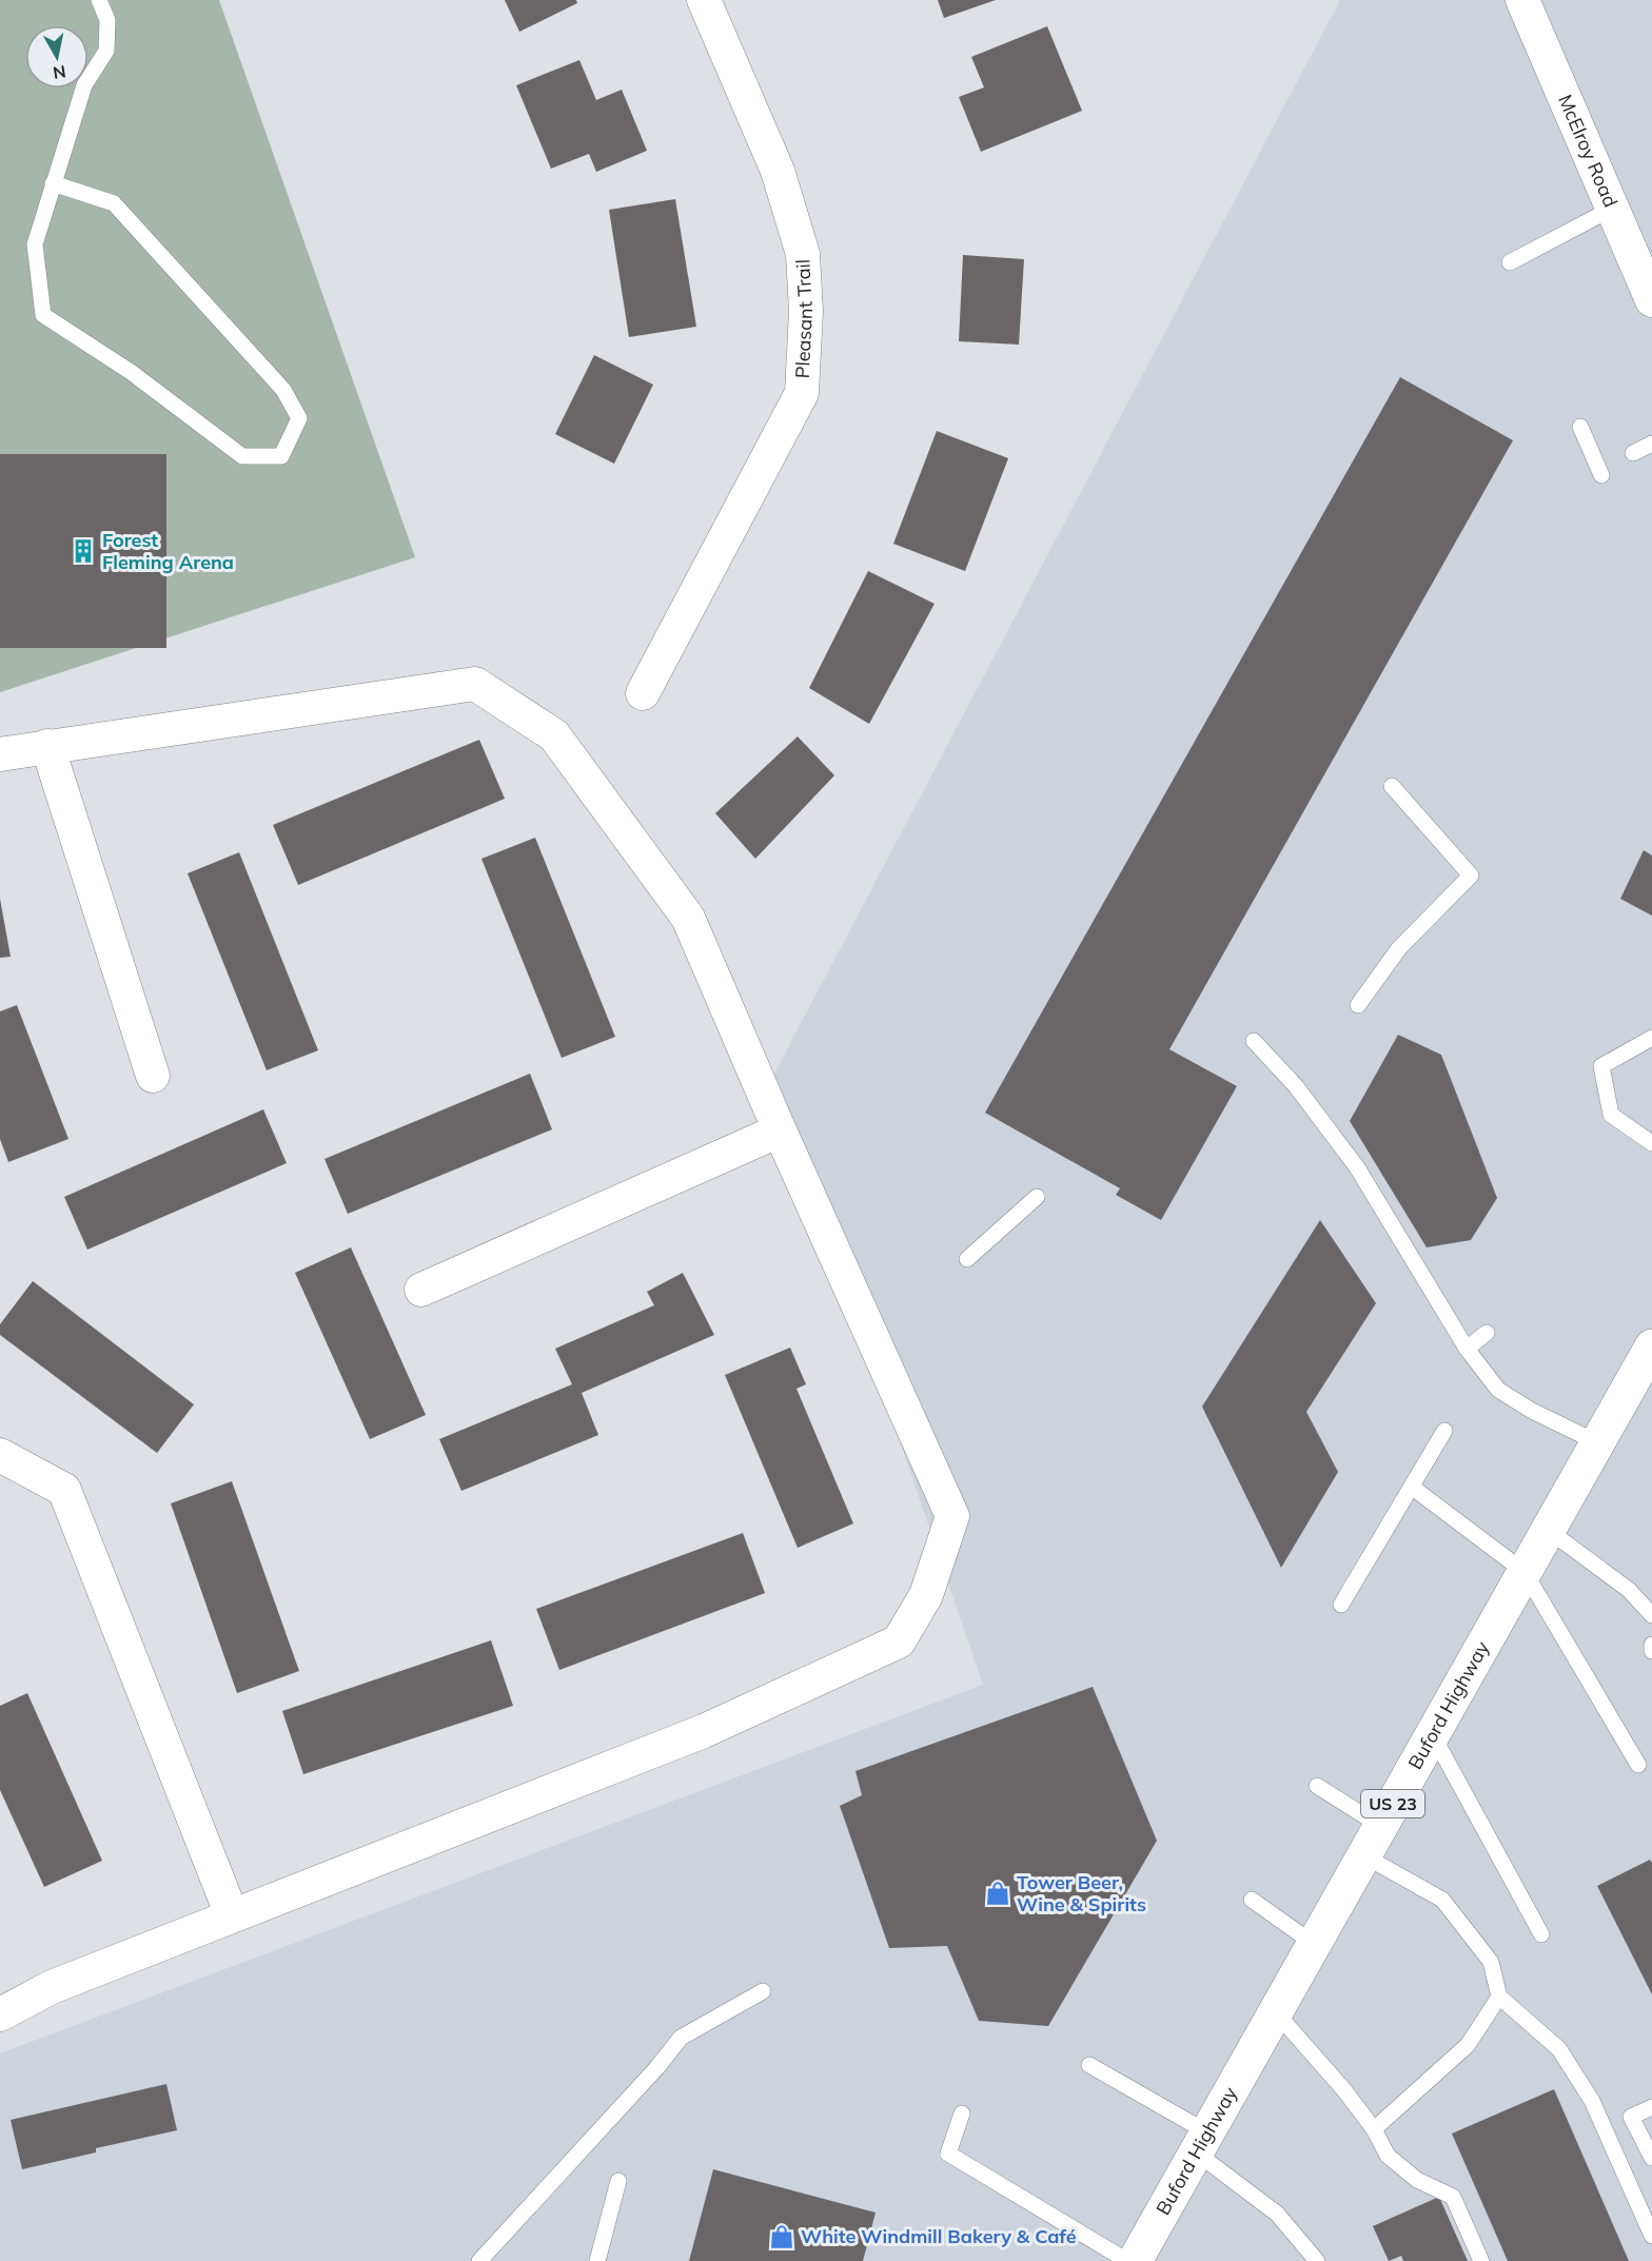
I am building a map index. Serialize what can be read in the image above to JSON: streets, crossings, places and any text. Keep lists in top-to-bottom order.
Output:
{
  "streets": {
    "main road": ["Buford Highway", "US 23"],
    "street": ["McElroy Road", "Pleasant Trail"]
  },
  "places": {
    "building": ["Forest Fleming Arena"],
    "shop": ["Tower Beer, Wine & Spirits", "White Windmill Bakery & Café"]
  },
  "north": "bottom"
}
